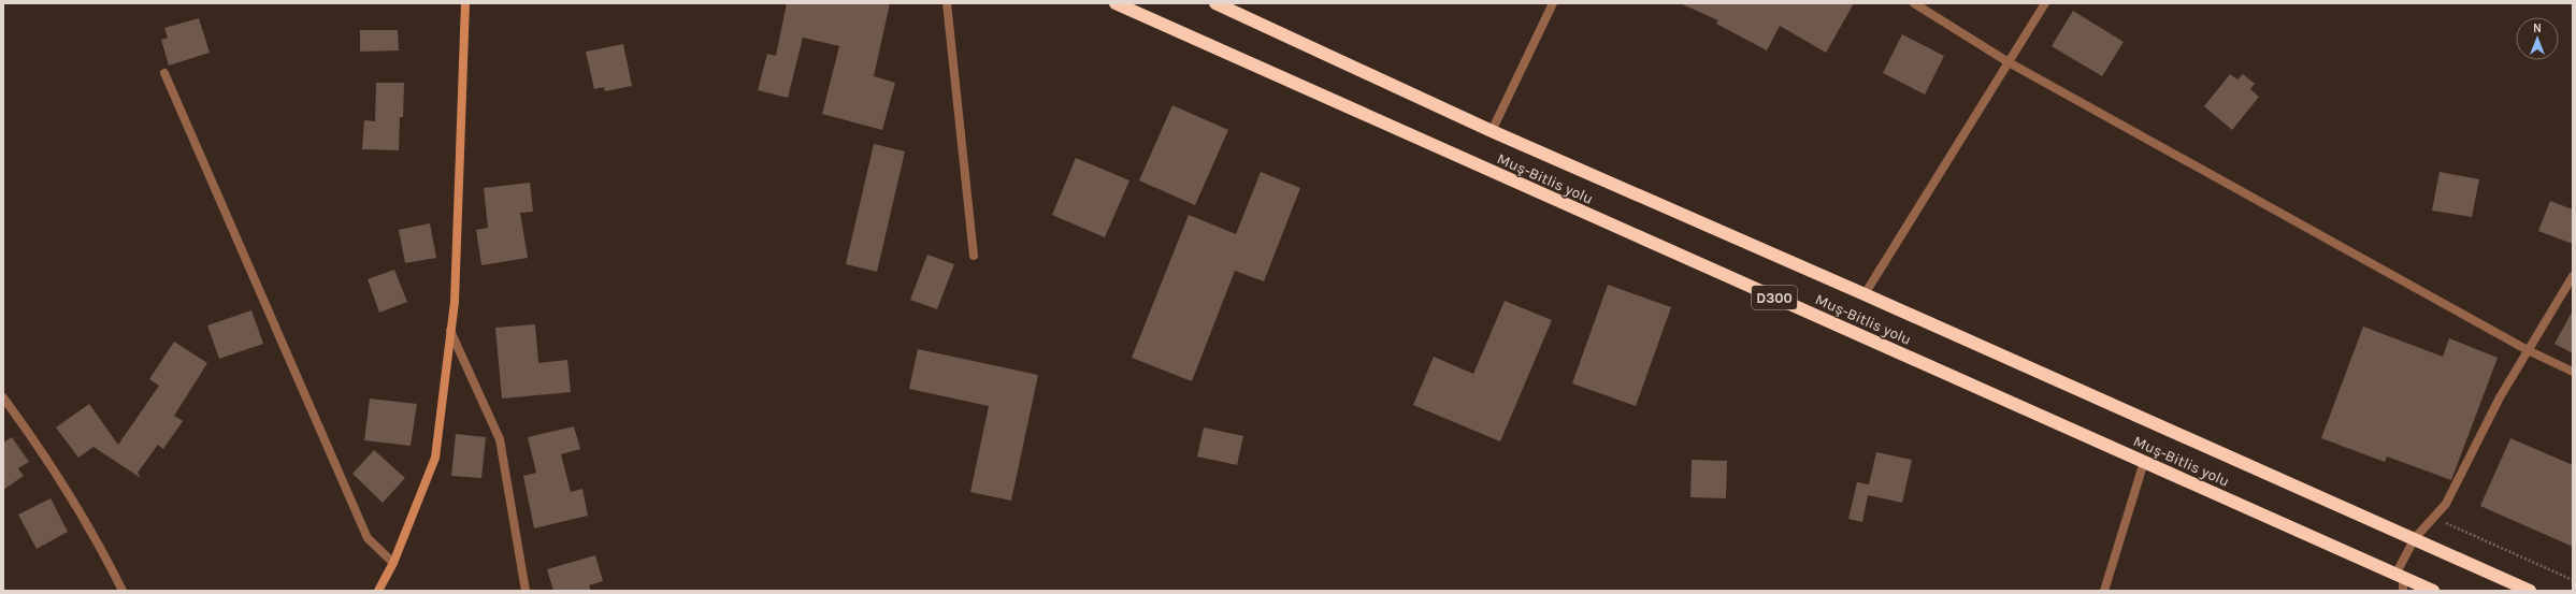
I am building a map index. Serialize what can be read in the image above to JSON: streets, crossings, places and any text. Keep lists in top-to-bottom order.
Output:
{
  "streets": {
    "highway": ["Muş-Bitlis yolu", "D300"]
  },
  "north": "top"
}
